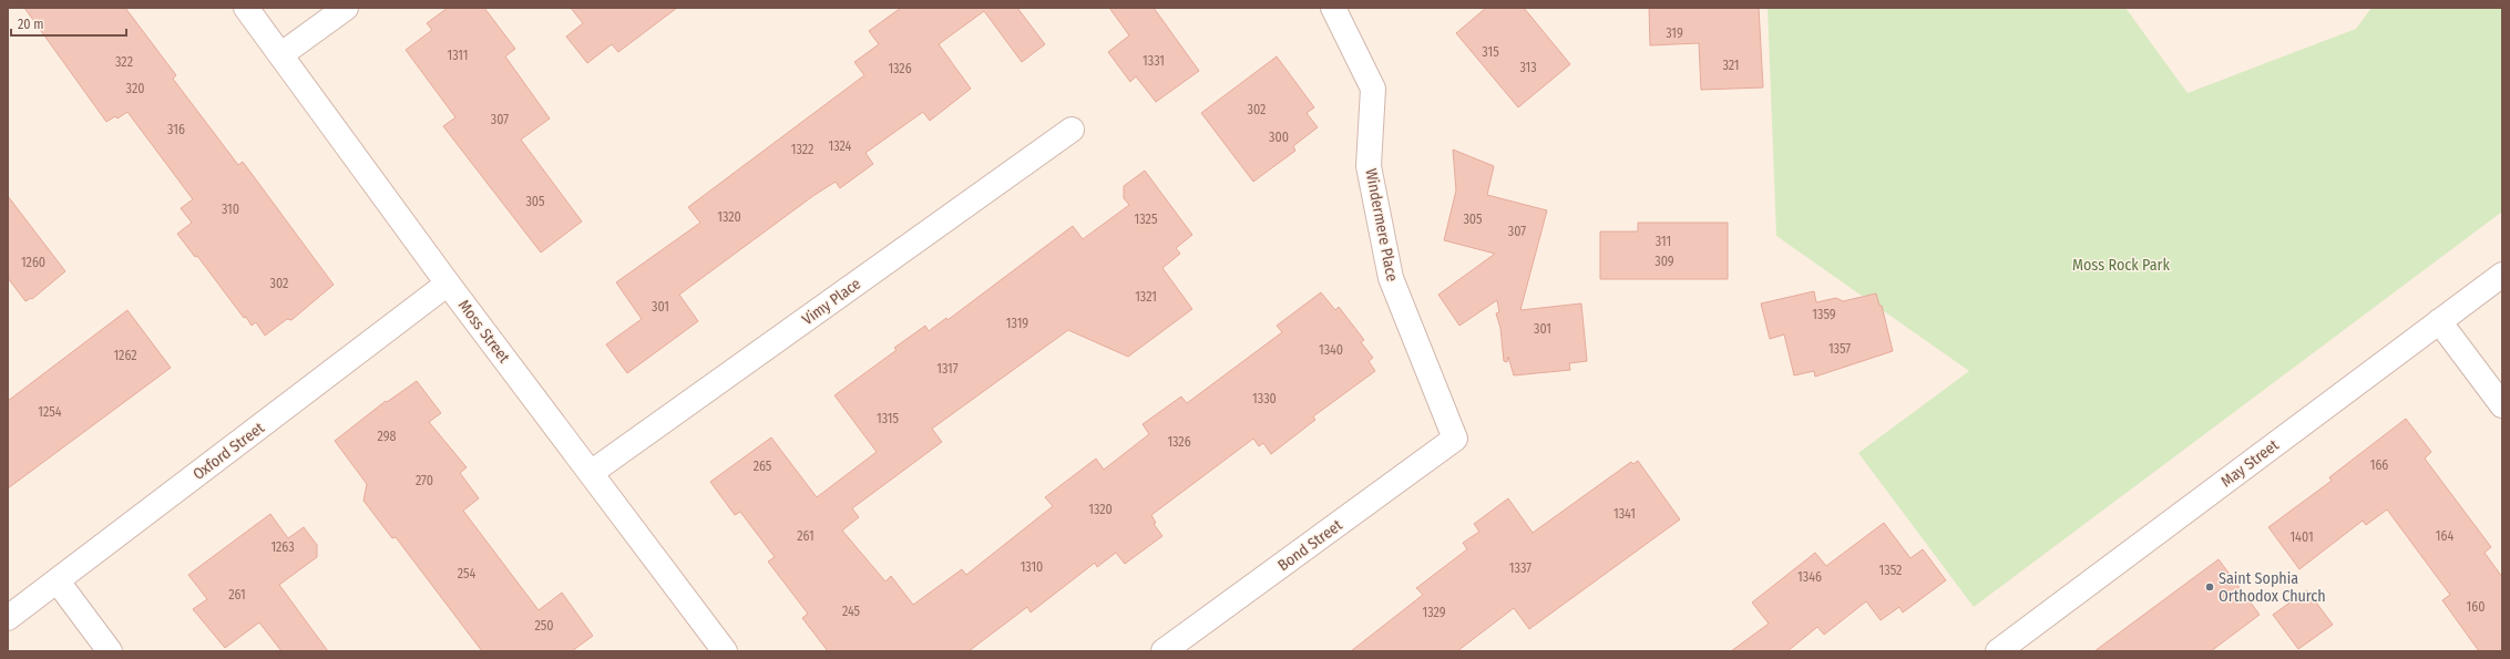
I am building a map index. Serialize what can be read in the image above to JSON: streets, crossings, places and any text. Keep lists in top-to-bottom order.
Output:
{
  "streets": {
    "street": [
      "Windermere Place",
      "Vimy Place",
      "Moss Street",
      "Oxford Street",
      "May Street",
      "Bond Street"
    ]
  },
  "crossings": [
    ["Windermere Place", "Bond Street"],
    ["Vimy Place", "Moss Street"],
    ["Moss Street", "Oxford Street"]
  ],
  "parks": ["Moss Rock Park"],
  "places": ["Saint Sophia Orthodox Church"],
  "house_numbers": [
    "319",
    "315",
    "1311",
    "1331",
    "322",
    "321",
    "313",
    "1326",
    "320",
    "302",
    "307",
    "316",
    "300",
    "1324",
    "1322",
    "305",
    "310",
    "1320",
    "1325",
    "305",
    "307",
    "311",
    "309",
    "1260",
    "302",
    "1321",
    "301",
    "1359",
    "1319",
    "301",
    "1357",
    "1340",
    "1262",
    "1317",
    "1330",
    "1254",
    "1315",
    "298",
    "1326",
    "166",
    "265",
    "270",
    "1320",
    "1341",
    "261",
    "164",
    "1401",
    "1263",
    "1310",
    "1337",
    "1352",
    "254",
    "1346",
    "261",
    "160",
    "245",
    "1329",
    "250"
  ],
  "scale_bar": "20 m"
}
